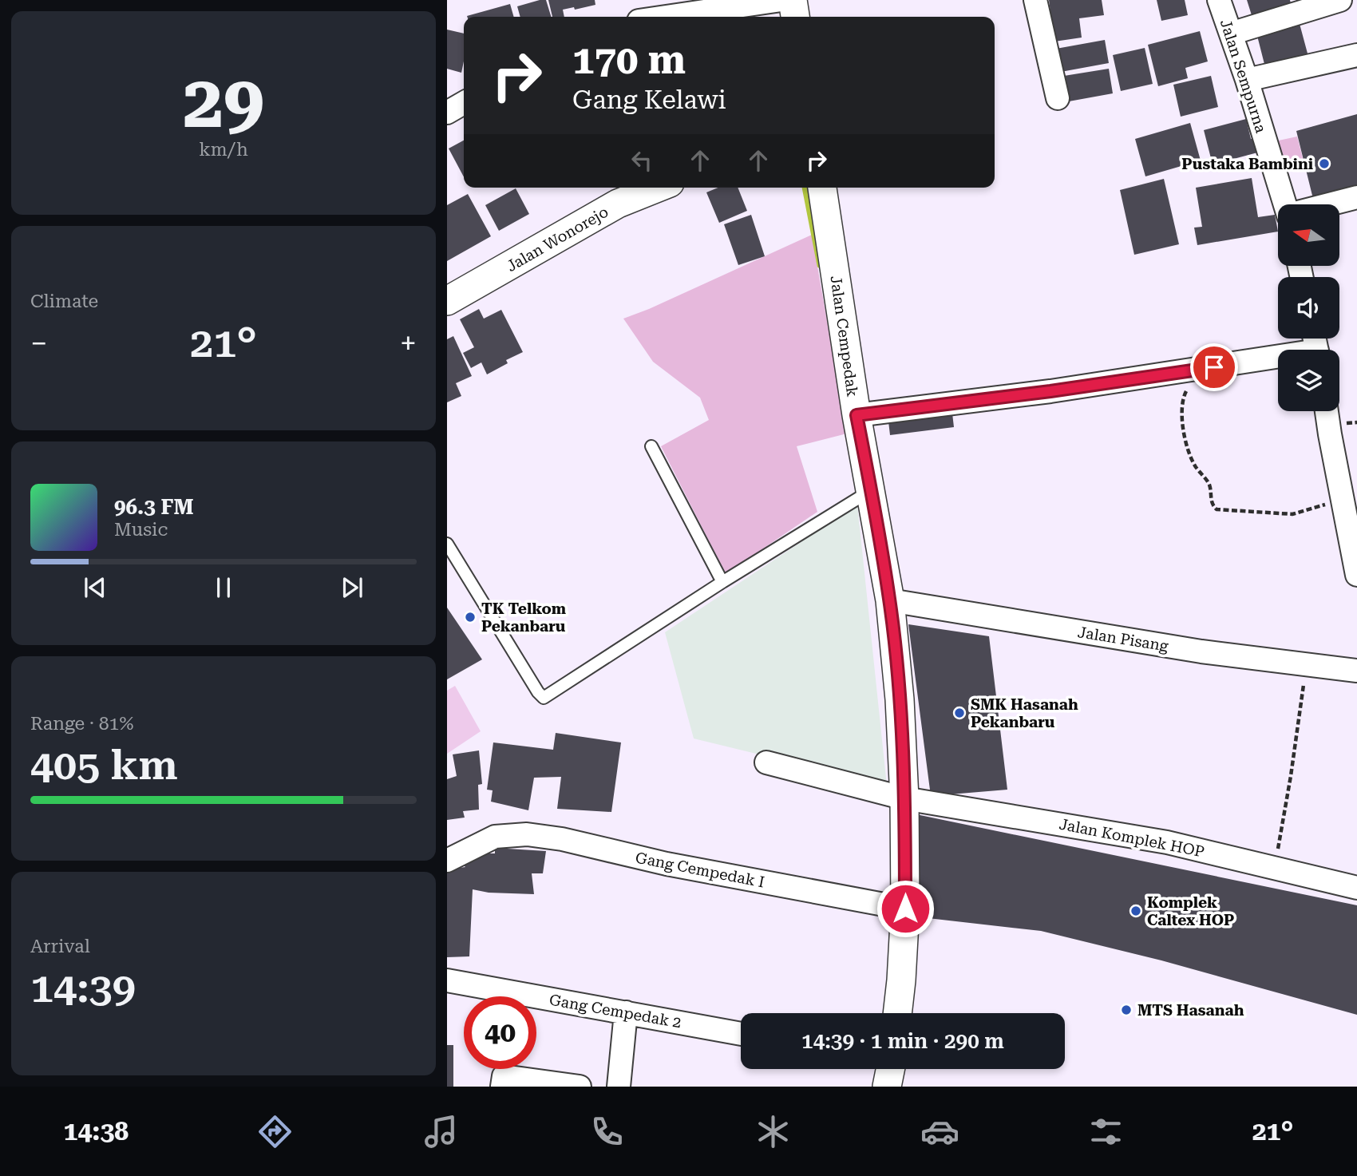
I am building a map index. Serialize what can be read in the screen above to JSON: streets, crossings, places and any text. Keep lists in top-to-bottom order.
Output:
{
  "streets": {
    "street": [
      "Jalan Sempurna",
      "Jalan Wonorejo",
      "Jalan Cempedak",
      "Jalan Pisang",
      "Jalan Komplek HOP",
      "Gang Cempedak I",
      "Gang Cempedak 2"
    ]
  },
  "crossings": [
    ["Jalan Cempedak", "Jalan Pisang"],
    ["Jalan Cempedak", "Jalan Komplek HOP"],
    ["Jalan Cempedak", "Gang Cempedak I"]
  ],
  "places": [
    "Pustaka Bambini",
    "TK Telkom Pekanbaru",
    "SMK Hasanah Pekanbaru",
    "Komplek Caltex HOP",
    "MTS Hasanah"
  ],
  "north": "left",
  "page": {
    "tile": [
      ["29", "km/h"],
      "Climate",
      ["Range · 81%", "405 km"],
      ["Arrival", "14:39"]
    ],
    "turn": ["170 m", "Gang Kelawi"],
    "heat": ["−", "21°", "+"],
    "song": ["96.3 FM", "Music"],
    "limit": "40",
    "trip": "14:39 · 1 min · 290 m",
    "tabs": ["14:38", "21°"]
  }
}
